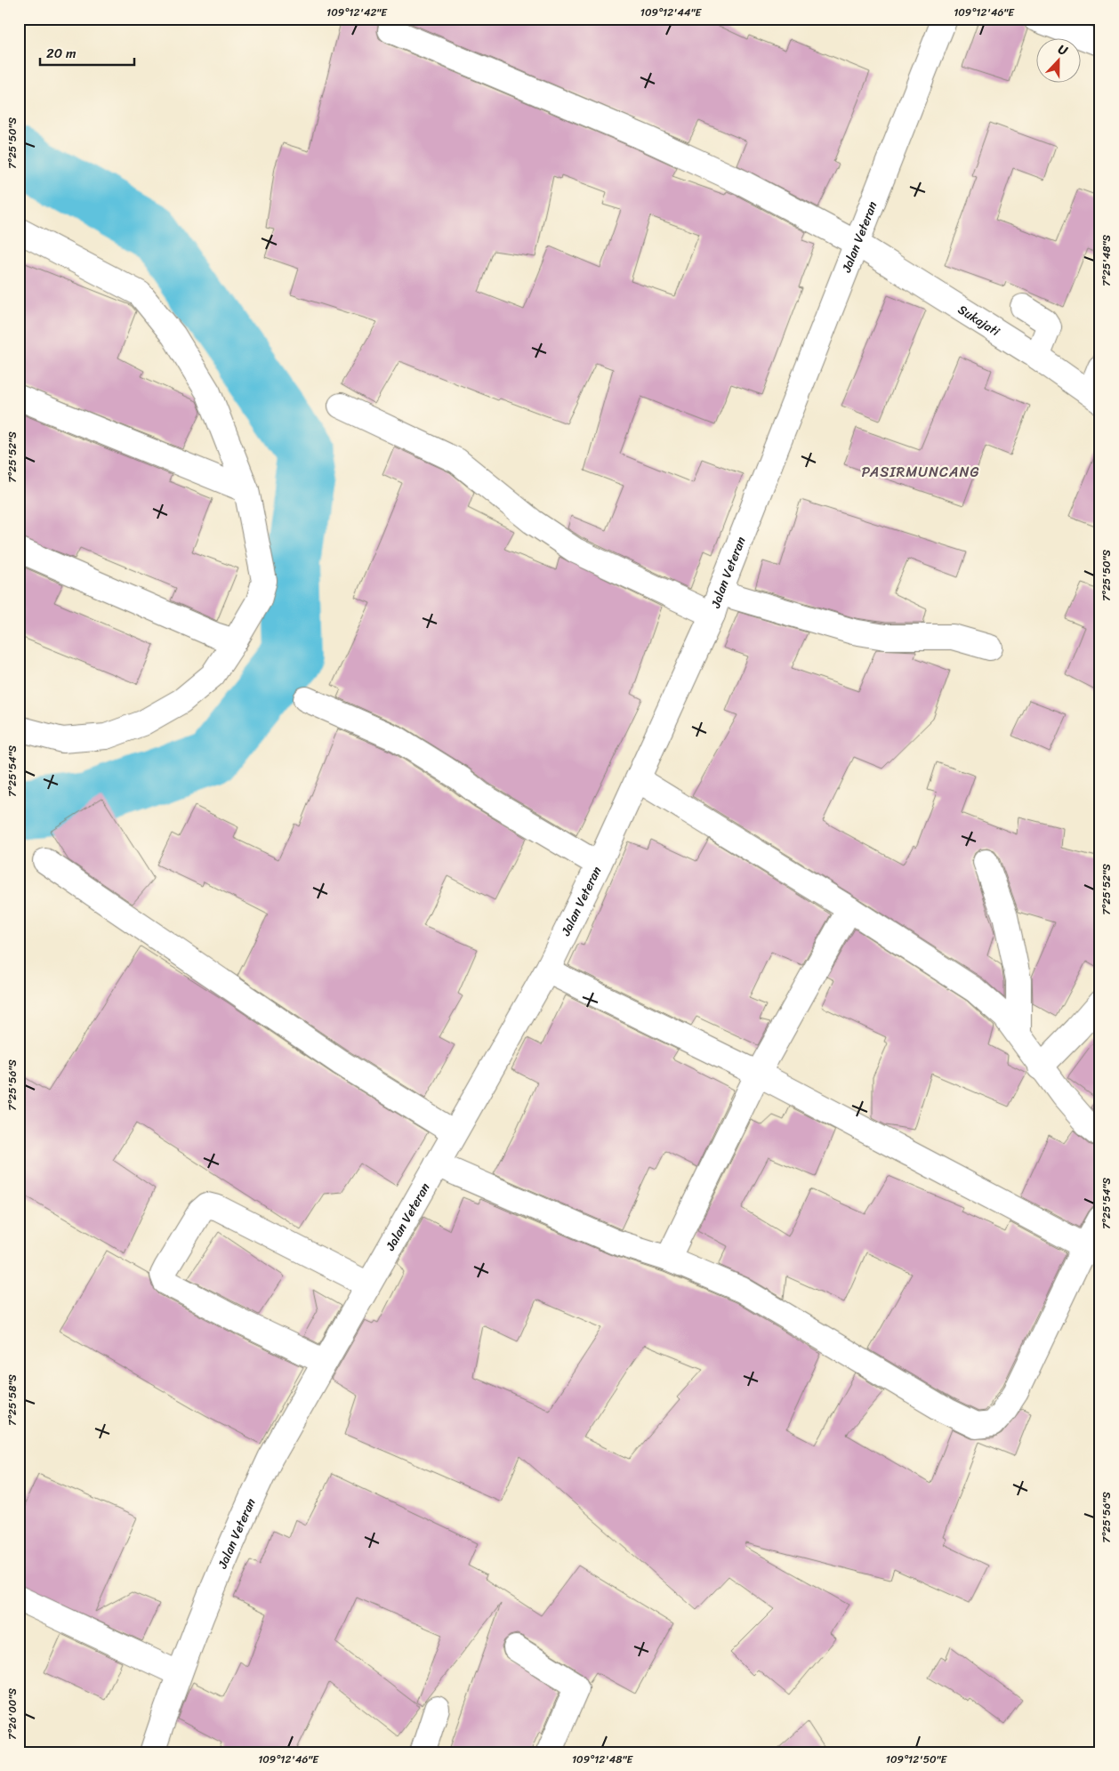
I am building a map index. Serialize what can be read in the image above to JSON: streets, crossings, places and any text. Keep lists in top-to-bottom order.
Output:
{
  "streets": {
    "main road": ["Jalan Veteran", "Sukajati"]
  },
  "crossings": [
    ["Jalan Veteran", "Sukajati"]
  ],
  "districts": ["PASIRMUNCANG"],
  "scale_bar": "20 m",
  "north": "top",
  "coordinates": [
    "109°12'42\"E",
    "109°12'44\"E",
    "109°12'46\"E",
    "7°25'50\"S",
    "7°25'48\"S",
    "7°25'52\"S",
    "7°25'54\"S",
    "7°25'56\"S",
    "7°25'58\"S",
    "7°26'00\"S",
    "109°12'48\"E",
    "109°12'50\"E"
  ]
}
